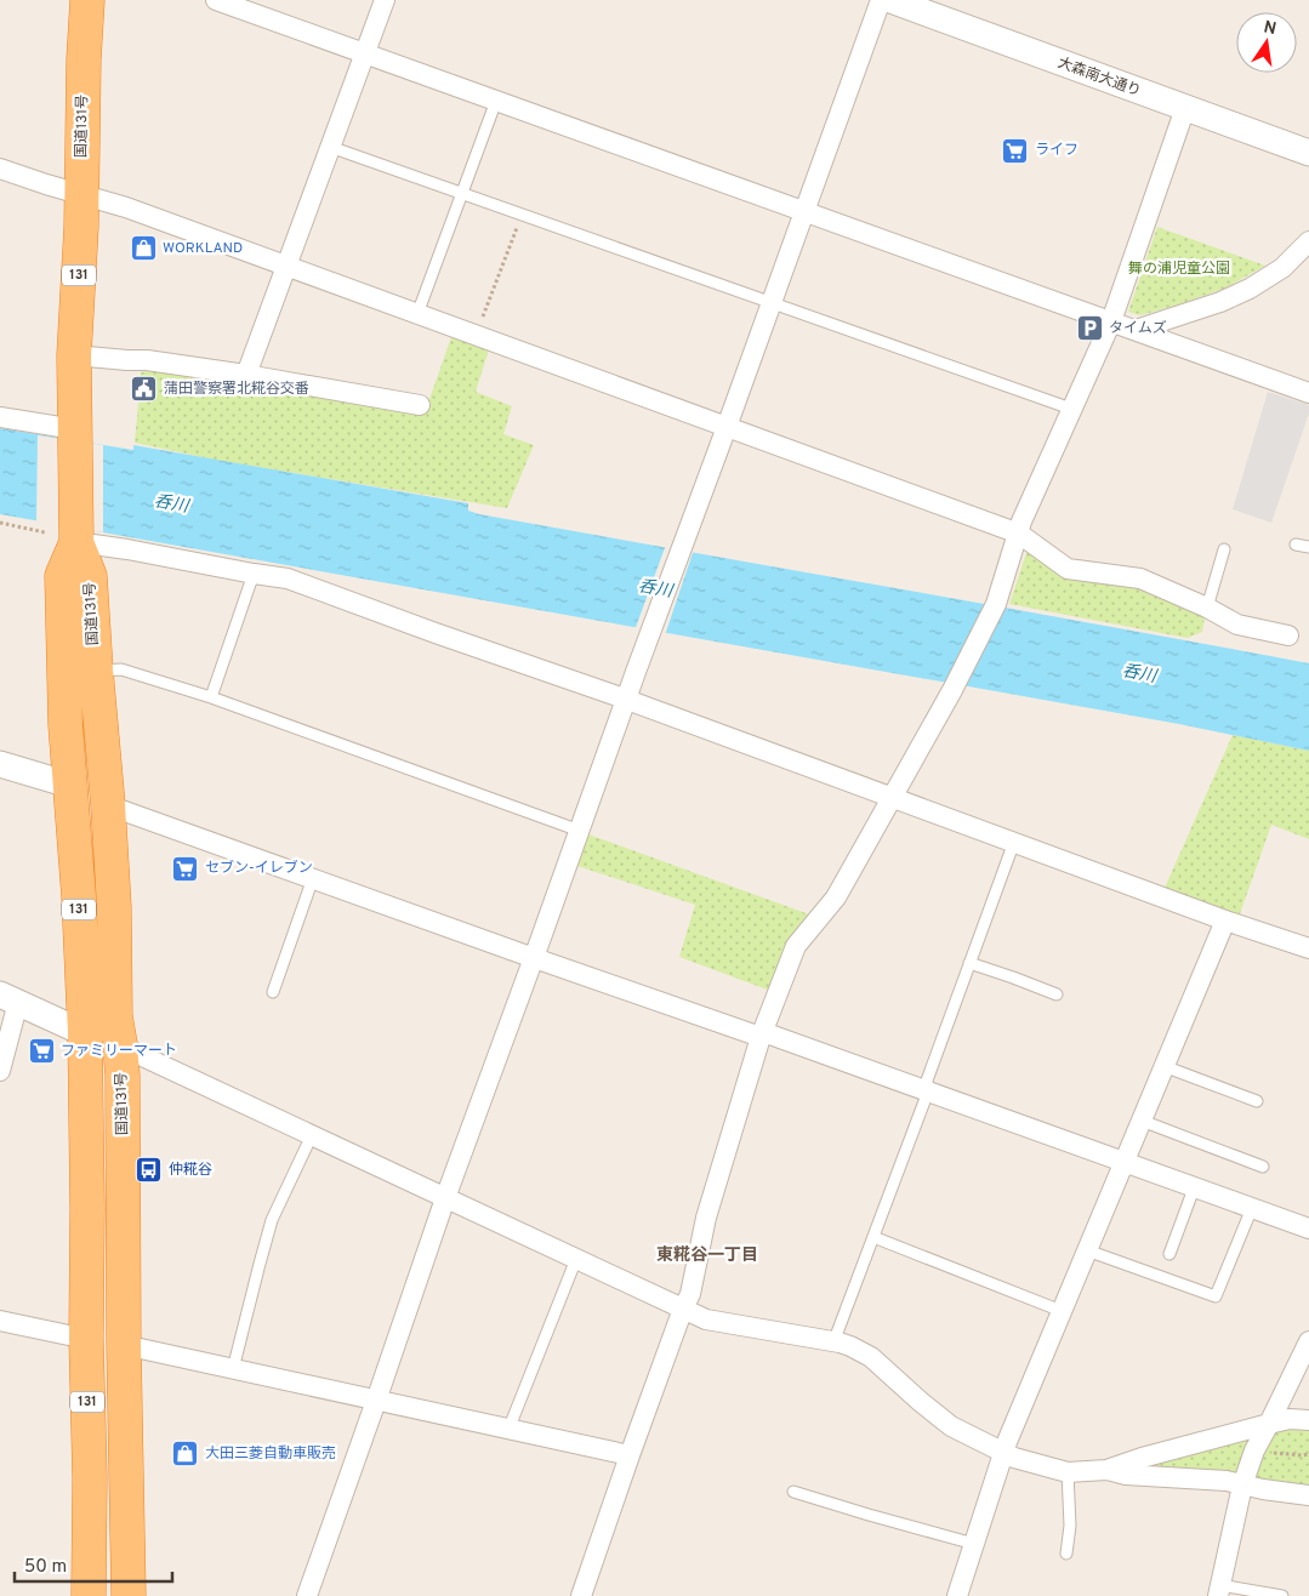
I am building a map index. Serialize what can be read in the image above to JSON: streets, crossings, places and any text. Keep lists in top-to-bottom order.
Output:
{
  "streets": {
    "highway": ["国道131号", "131"],
    "street": ["大森南大通り"]
  },
  "districts": ["東糀谷一丁目"],
  "water": ["呑川"],
  "parks": ["舞の浦児童公園"],
  "places": {
    "supermarket": ["ライフ", "セブン-イレブン", "ファミリーマート"],
    "shop": ["WORKLAND", "大田三菱自動車販売"],
    "parking": ["タイムズ"],
    "public building": ["蒲田警察署北糀谷交番"],
    "bus stop": ["仲糀谷"]
  },
  "scale_bar": "50 m",
  "north": "top"
}
